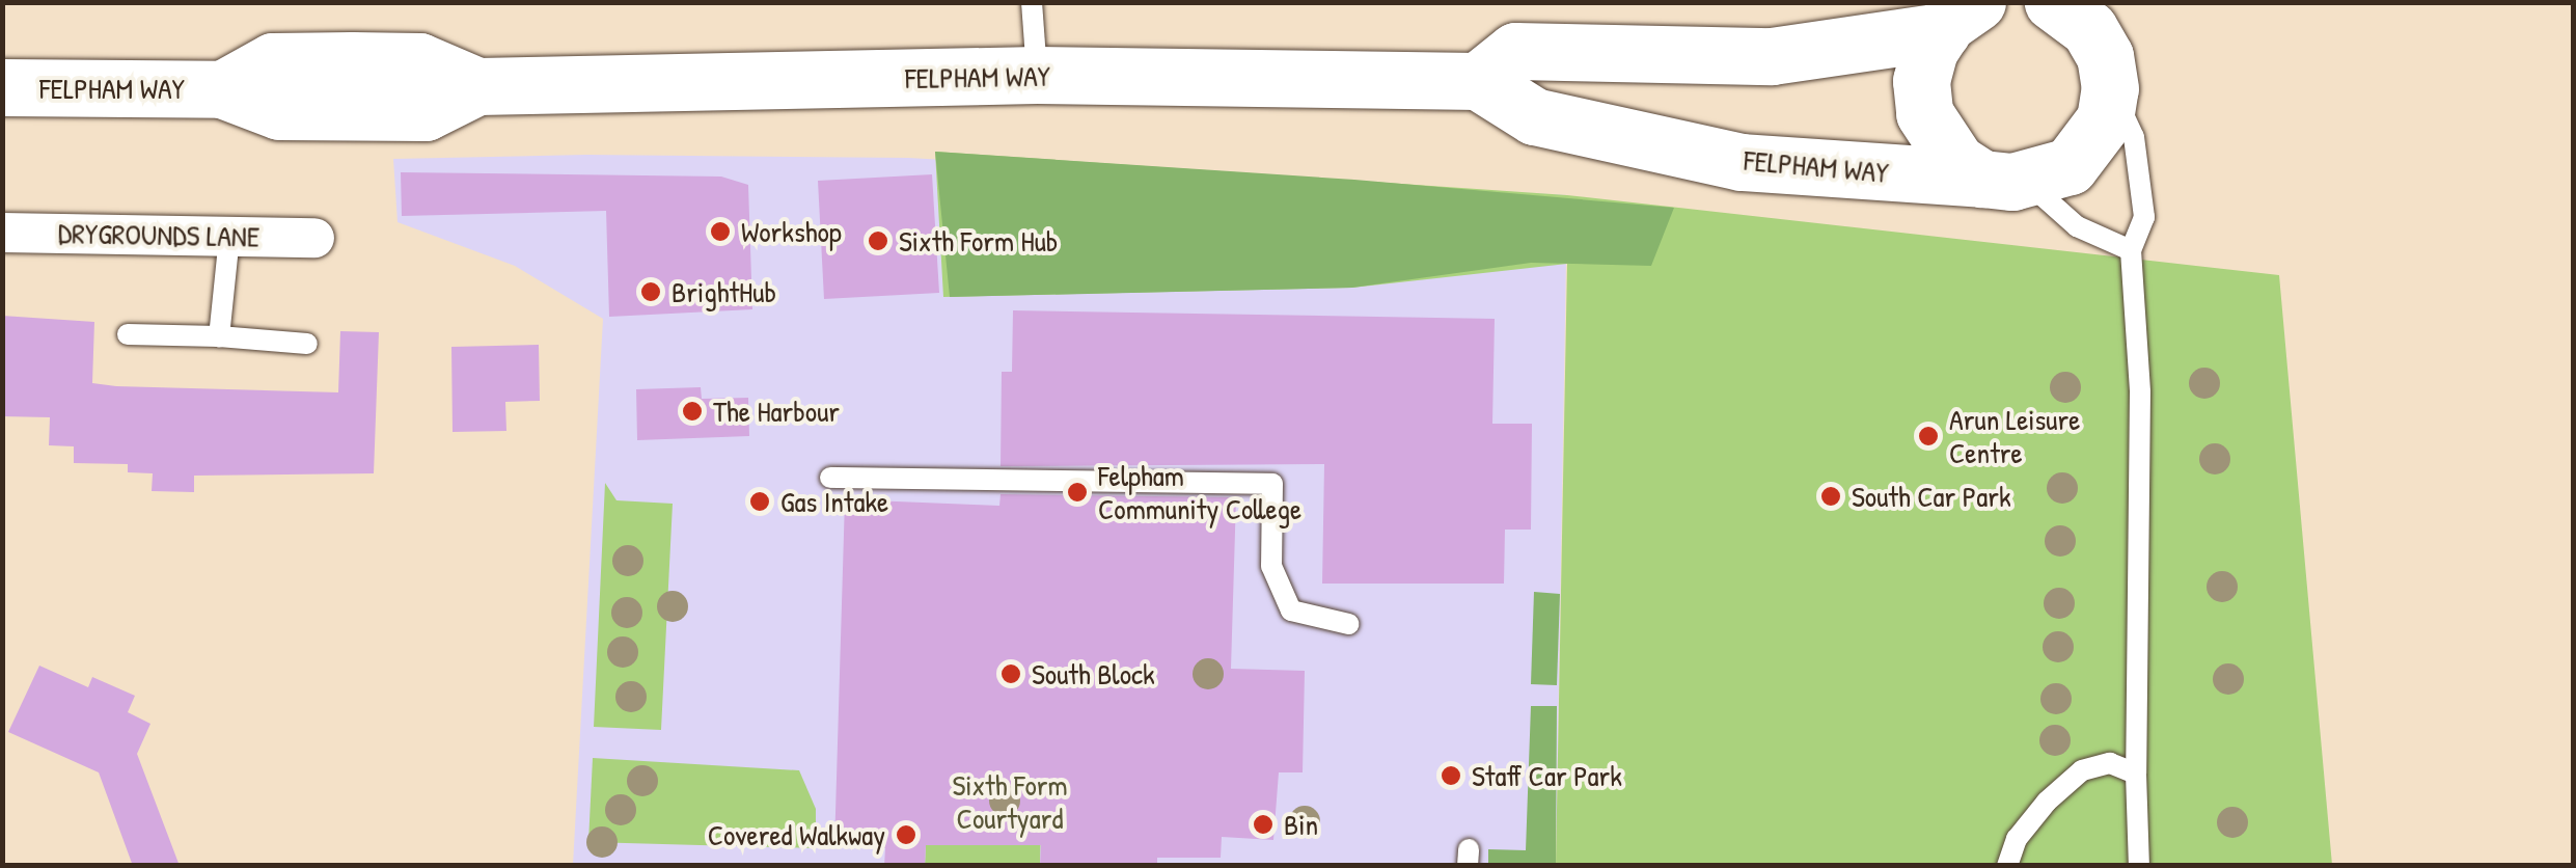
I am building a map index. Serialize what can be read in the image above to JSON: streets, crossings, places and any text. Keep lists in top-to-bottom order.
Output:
{
  "streets": {
    "main road": ["FELPHAM WAY"],
    "street": ["DRYGROUNDS LANE"]
  },
  "parks": ["Sixth Form Courtyard"],
  "places": [
    "Workshop",
    "Sixth Form Hub",
    "BrightHub",
    "The Harbour",
    "Arun Leisure Centre",
    "Felpham Community College",
    "South Car Park",
    "Gas Intake",
    "South Block",
    "Staff Car Park",
    "Bin",
    "Covered Walkway"
  ]
}
